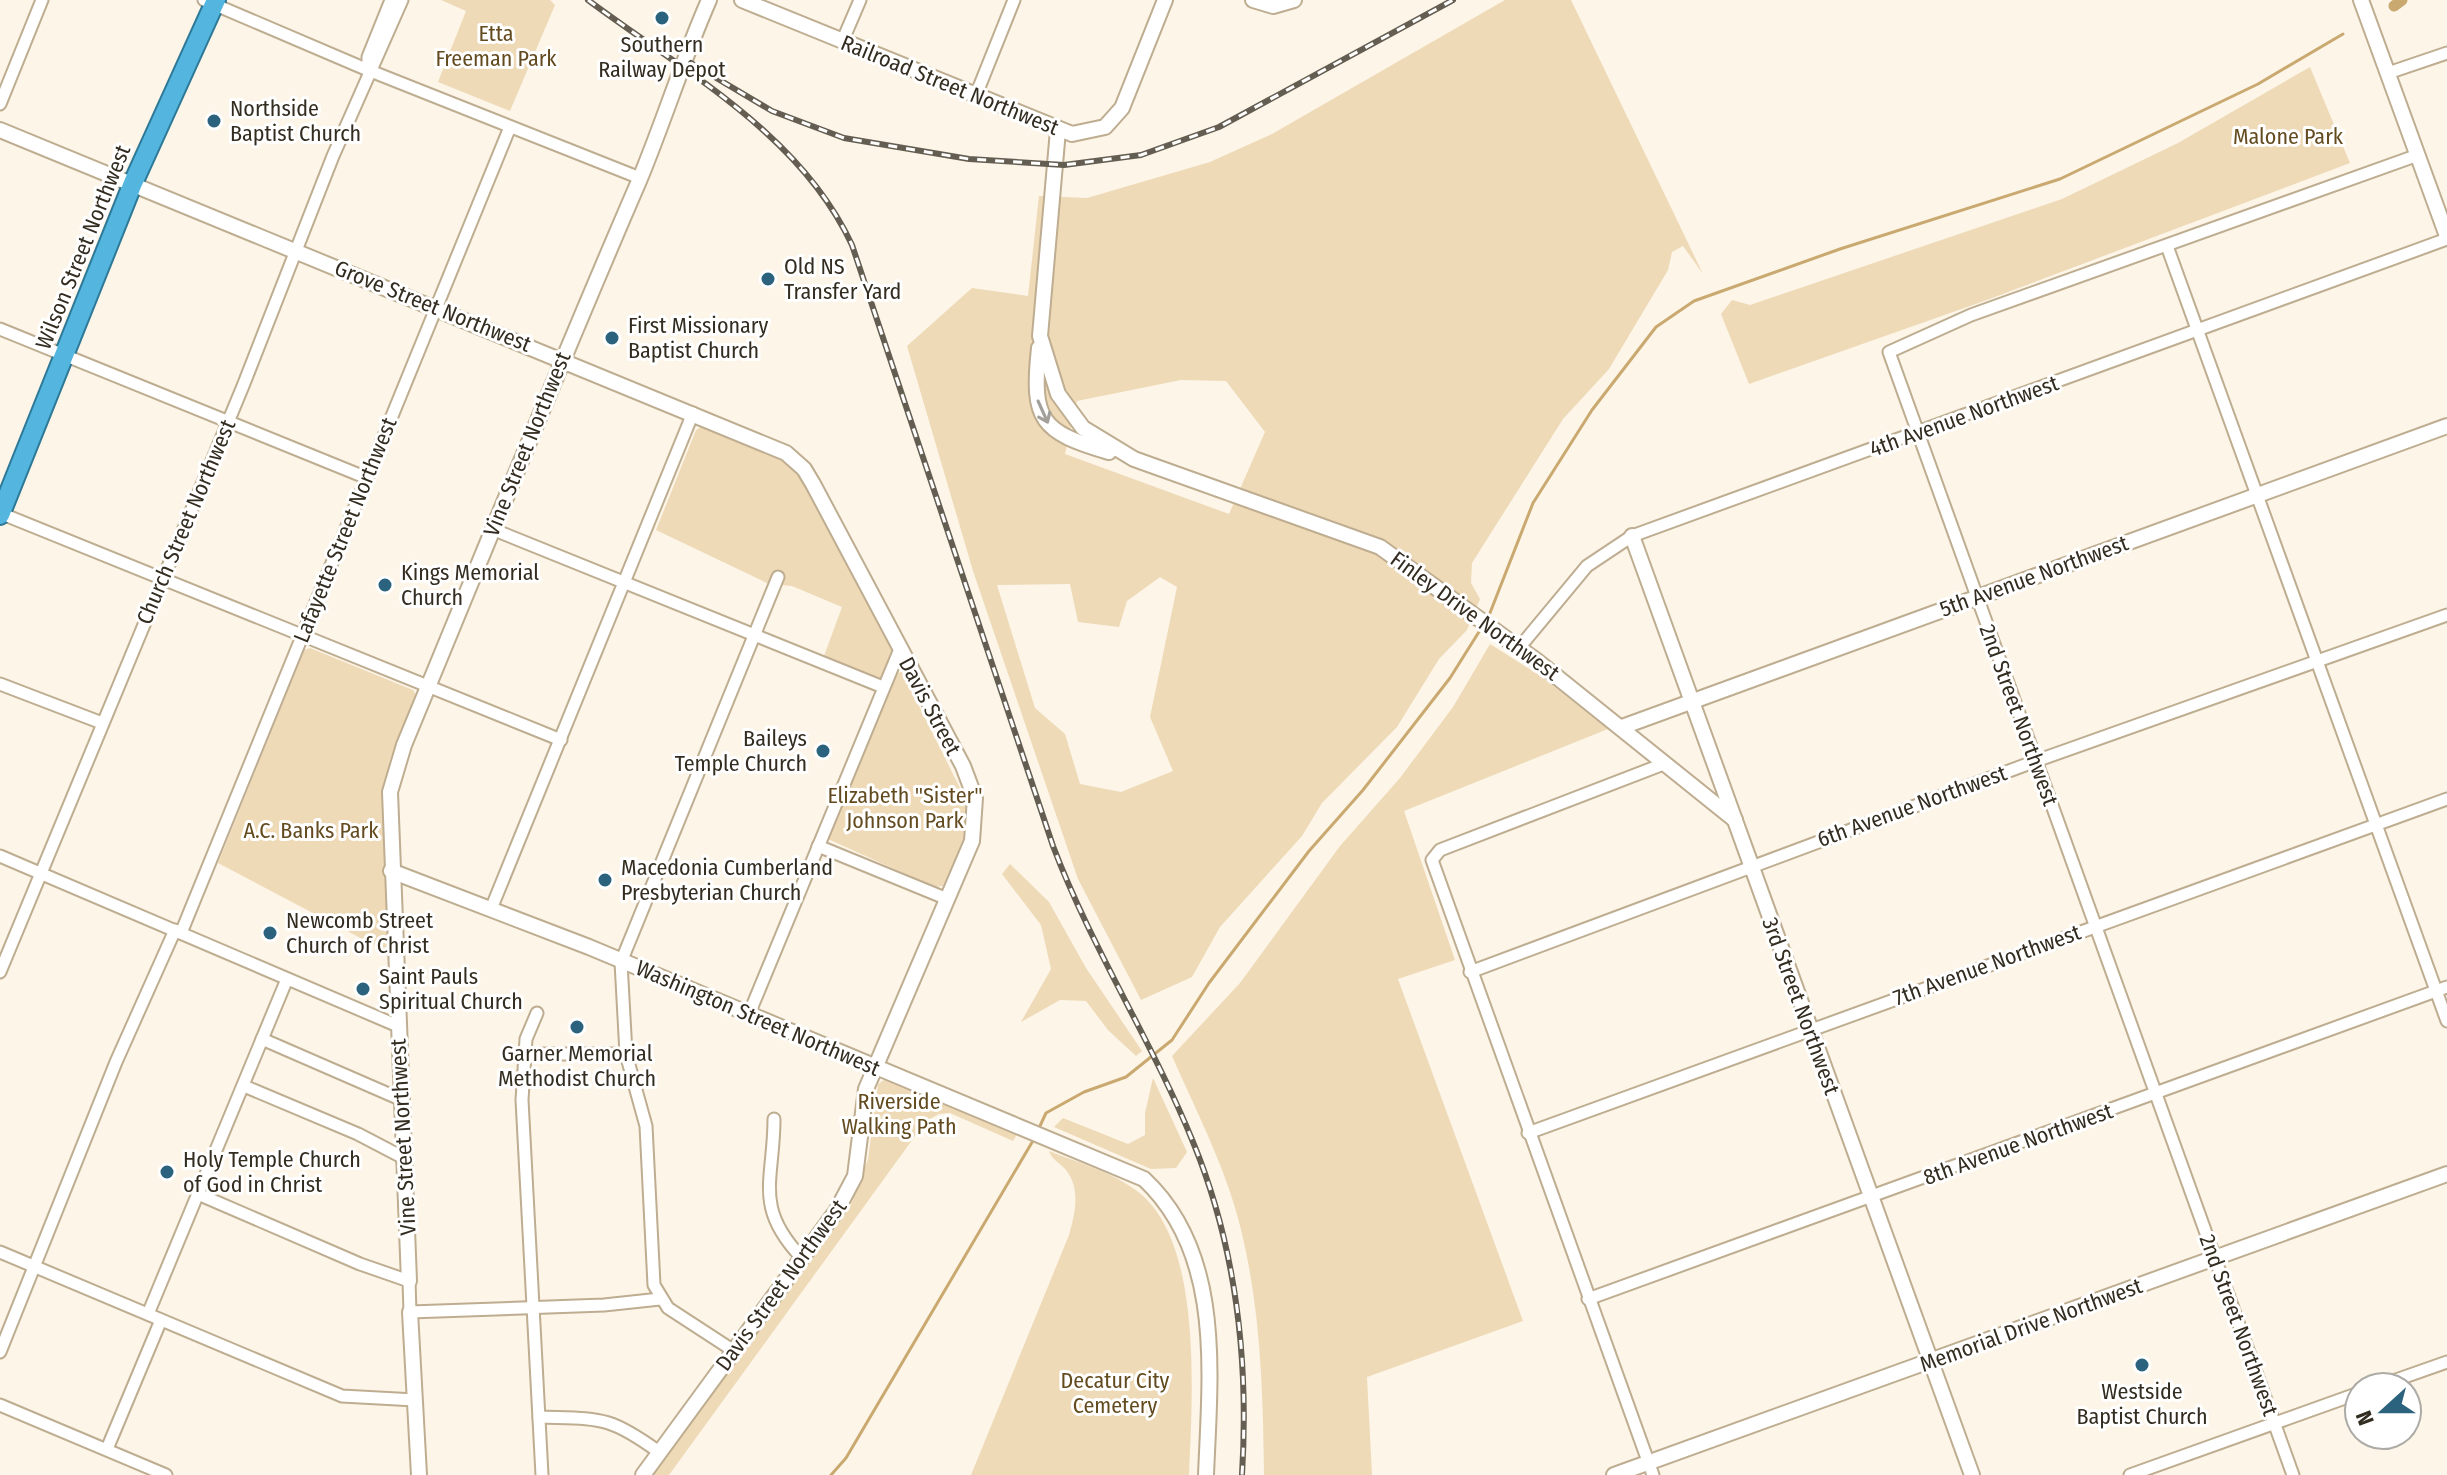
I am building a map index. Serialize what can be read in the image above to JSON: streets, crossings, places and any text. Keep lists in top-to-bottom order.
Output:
{
  "streets": {
    "highway": ["Wilson Street Northwest"],
    "street": [
      "Railroad Street Northwest",
      "Grove Street Northwest",
      "4th Avenue Northwest",
      "Vine Street Northwest",
      "Church Street Northwest",
      "Lafayette Street Northwest",
      "5th Avenue Northwest",
      "Finley Drive Northwest",
      "Davis Street",
      "2nd Street Northwest",
      "6th Avenue Northwest",
      "7th Avenue Northwest",
      "3rd Street Northwest",
      "Washington Street Northwest",
      "8th Avenue Northwest",
      "Davis Street Northwest",
      "Memorial Drive Northwest"
    ]
  },
  "crossings": [
    ["Railroad Street Northwest", "Finley Drive Northwest"],
    ["Wilson Street Northwest", "Grove Street Northwest"],
    ["Grove Street Northwest", "Vine Street Northwest"],
    ["Grove Street Northwest", "Church Street Northwest"],
    ["Grove Street Northwest", "Lafayette Street Northwest"],
    ["Grove Street Northwest", "Davis Street"],
    ["4th Avenue Northwest", "Finley Drive Northwest"],
    ["4th Avenue Northwest", "2nd Street Northwest"],
    ["4th Avenue Northwest", "3rd Street Northwest"],
    ["Vine Street Northwest", "Washington Street Northwest"],
    ["5th Avenue Northwest", "Finley Drive Northwest"],
    ["5th Avenue Northwest", "2nd Street Northwest"],
    ["5th Avenue Northwest", "3rd Street Northwest"],
    ["Finley Drive Northwest", "3rd Street Northwest"],
    ["Davis Street", "Davis Street Northwest"],
    ["2nd Street Northwest", "6th Avenue Northwest"],
    ["2nd Street Northwest", "7th Avenue Northwest"],
    ["2nd Street Northwest", "8th Avenue Northwest"],
    ["2nd Street Northwest", "Memorial Drive Northwest"],
    ["6th Avenue Northwest", "3rd Street Northwest"],
    ["7th Avenue Northwest", "3rd Street Northwest"],
    ["3rd Street Northwest", "8th Avenue Northwest"],
    ["3rd Street Northwest", "Memorial Drive Northwest"],
    ["Washington Street Northwest", "Davis Street Northwest"]
  ],
  "parks": [
    "Etta Freeman Park",
    "Malone Park",
    "Elizabeth \"Sister\" Johnson Park",
    "A.C. Banks Park",
    "Riverside Walking Path",
    "Decatur City Cemetery"
  ],
  "places": [
    "Southern Railway Depot",
    "Northside Baptist Church",
    "Old NS Transfer Yard",
    "First Missionary Baptist Church",
    "Kings Memorial Church",
    "Baileys Temple Church",
    "Macedonia Cumberland Presbyterian Church",
    "Newcomb Street Church of Christ",
    "Saint Pauls Spiritual Church",
    "Garner Memorial Methodist Church",
    "Holy Temple Church of God in Christ",
    "Westside Baptist Church"
  ],
  "north": "left"
}
